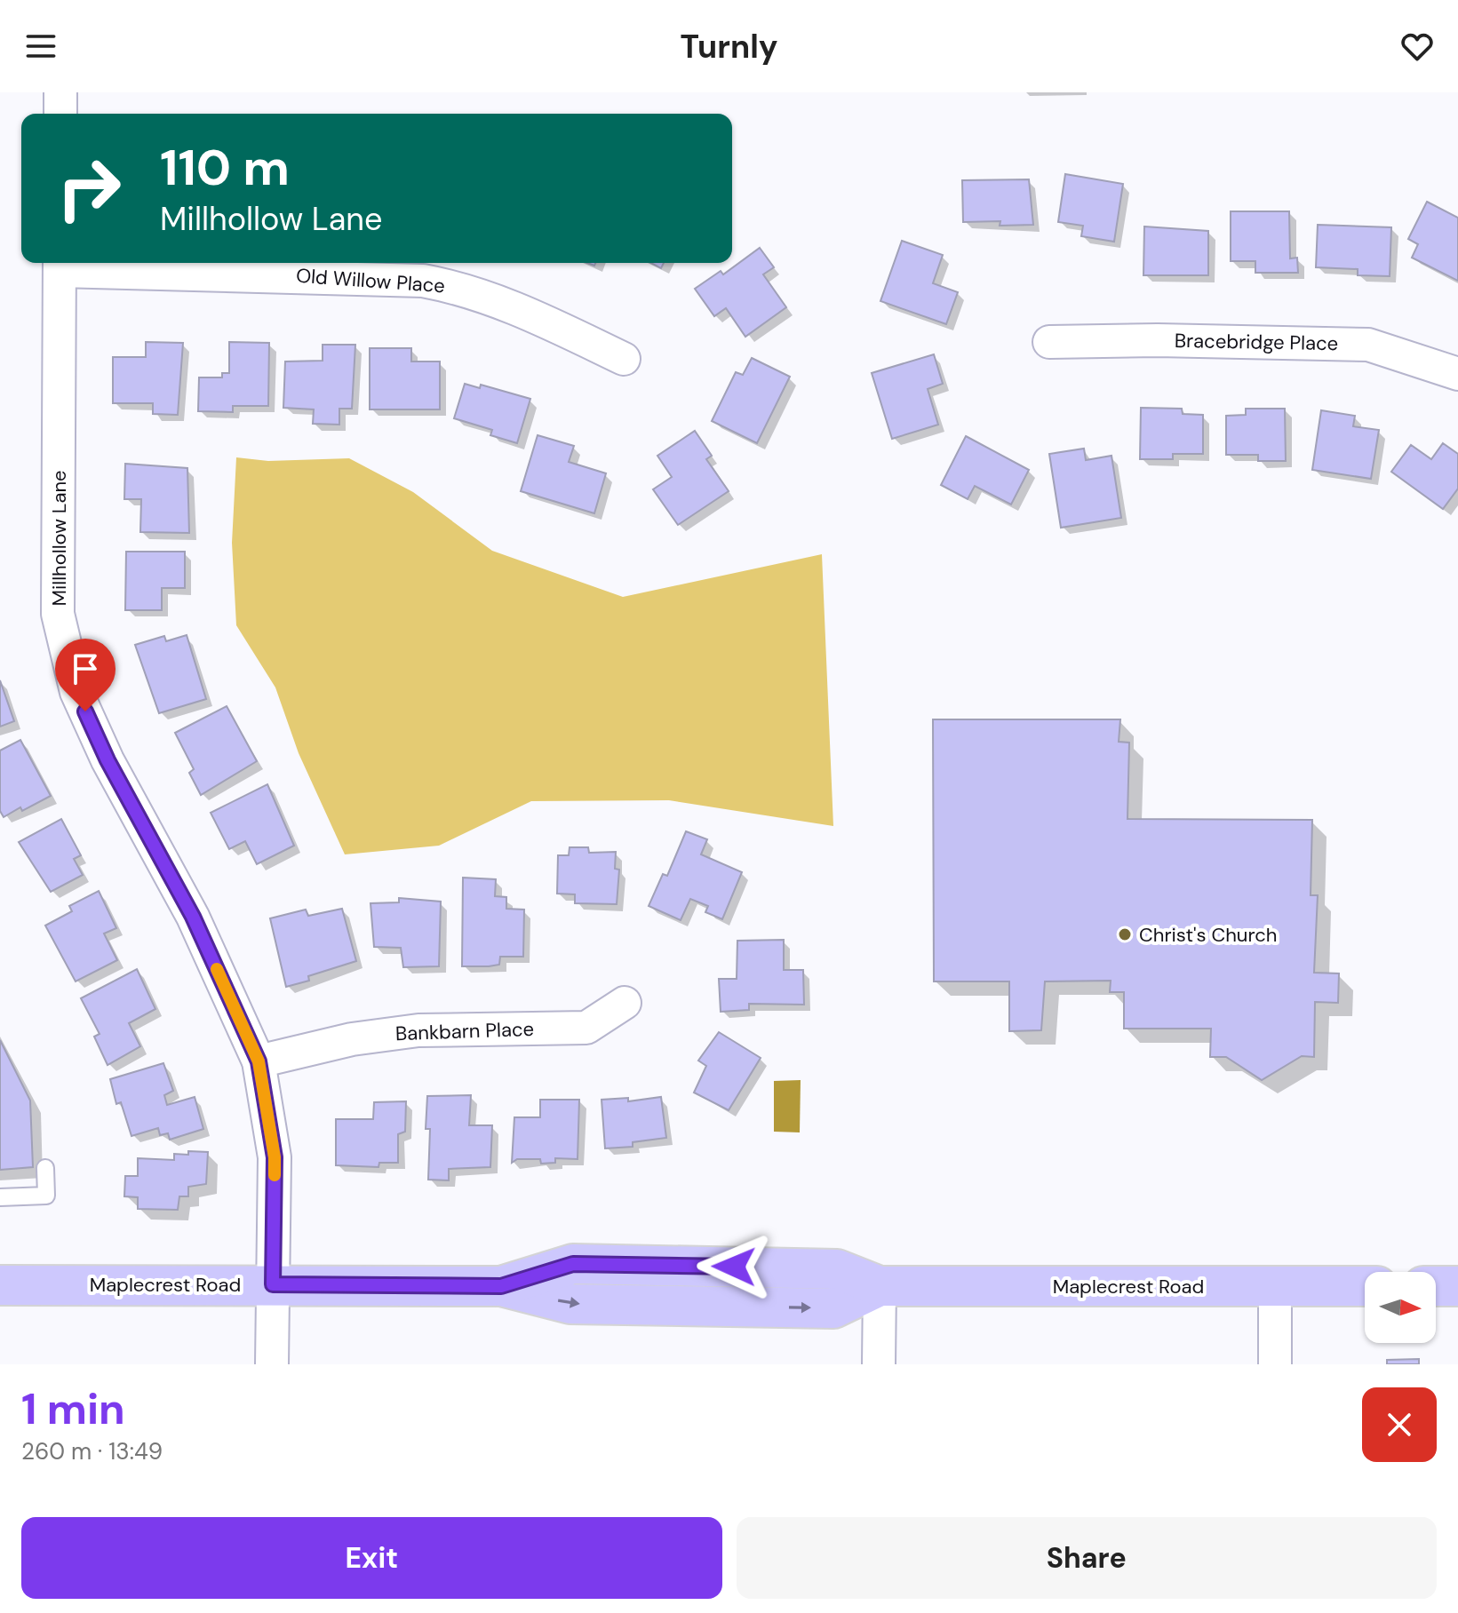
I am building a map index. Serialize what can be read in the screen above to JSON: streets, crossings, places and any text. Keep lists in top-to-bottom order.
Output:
{
  "streets": {
    "main road": ["Maplecrest Road"],
    "street": [
      "Old Willow Place",
      "Bracebridge Place",
      "Millhollow Lane",
      "Bankbarn Place"
    ]
  },
  "crossings": [
    ["Old Willow Place", "Millhollow Lane"],
    ["Millhollow Lane", "Bankbarn Place"],
    ["Millhollow Lane", "Maplecrest Road"]
  ],
  "places": ["Christ's Church"],
  "north": "right",
  "page": {
    "header": "Turnly",
    "turn": ["110 m", "Millhollow Lane"],
    "heading": ["1 min", "260 m · 13:49"],
    "buttons": ["Exit", "Share"]
  }
}
